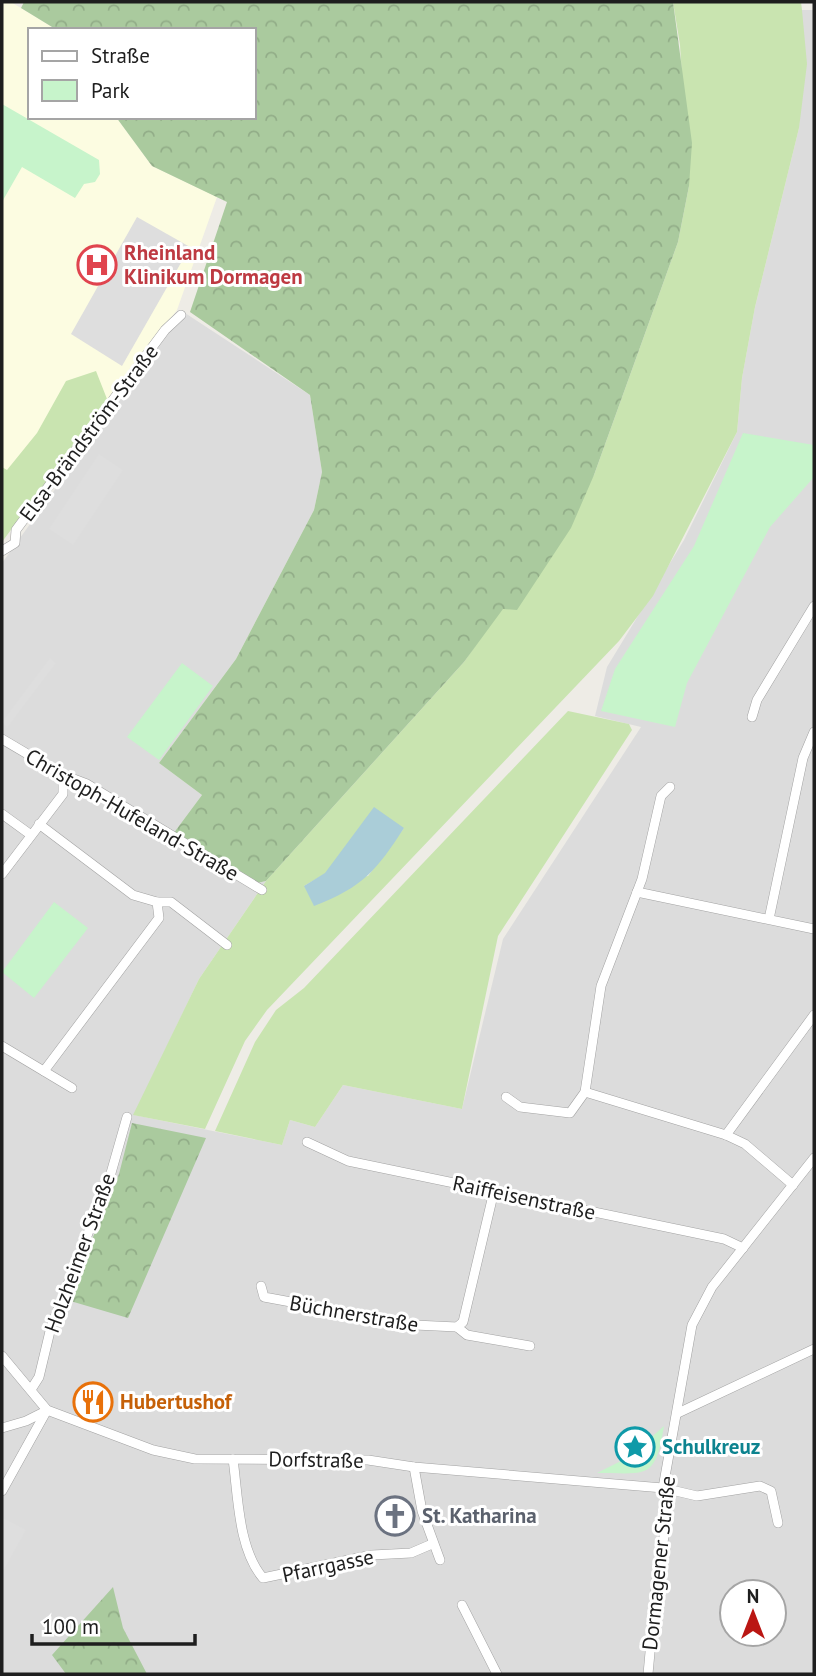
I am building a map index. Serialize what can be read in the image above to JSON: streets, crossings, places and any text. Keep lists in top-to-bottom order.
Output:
{
  "streets": {
    "street": [
      "Elsa-Brändström-Straße",
      "Christoph-Hufeland-Straße",
      "Raiffeisenstraße",
      "Holzheimer Straße",
      "Büchnerstraße",
      "Dorfstraße",
      "Dormagener Straße",
      "Pfarrgasse"
    ]
  },
  "crossings": [
    ["Raiffeisenstraße", "Dormagener Straße"],
    ["Dorfstraße", "Dormagener Straße"],
    ["Dorfstraße", "Pfarrgasse"]
  ],
  "places": {
    "hospital": ["Rheinland Klinikum Dormagen"],
    "restaurant": ["Hubertushof"],
    "place": ["Schulkreuz"],
    "church": ["St. Katharina"]
  },
  "legend": ["Straße", "Park"],
  "scale_bar": "100 m",
  "north": "top"
}
